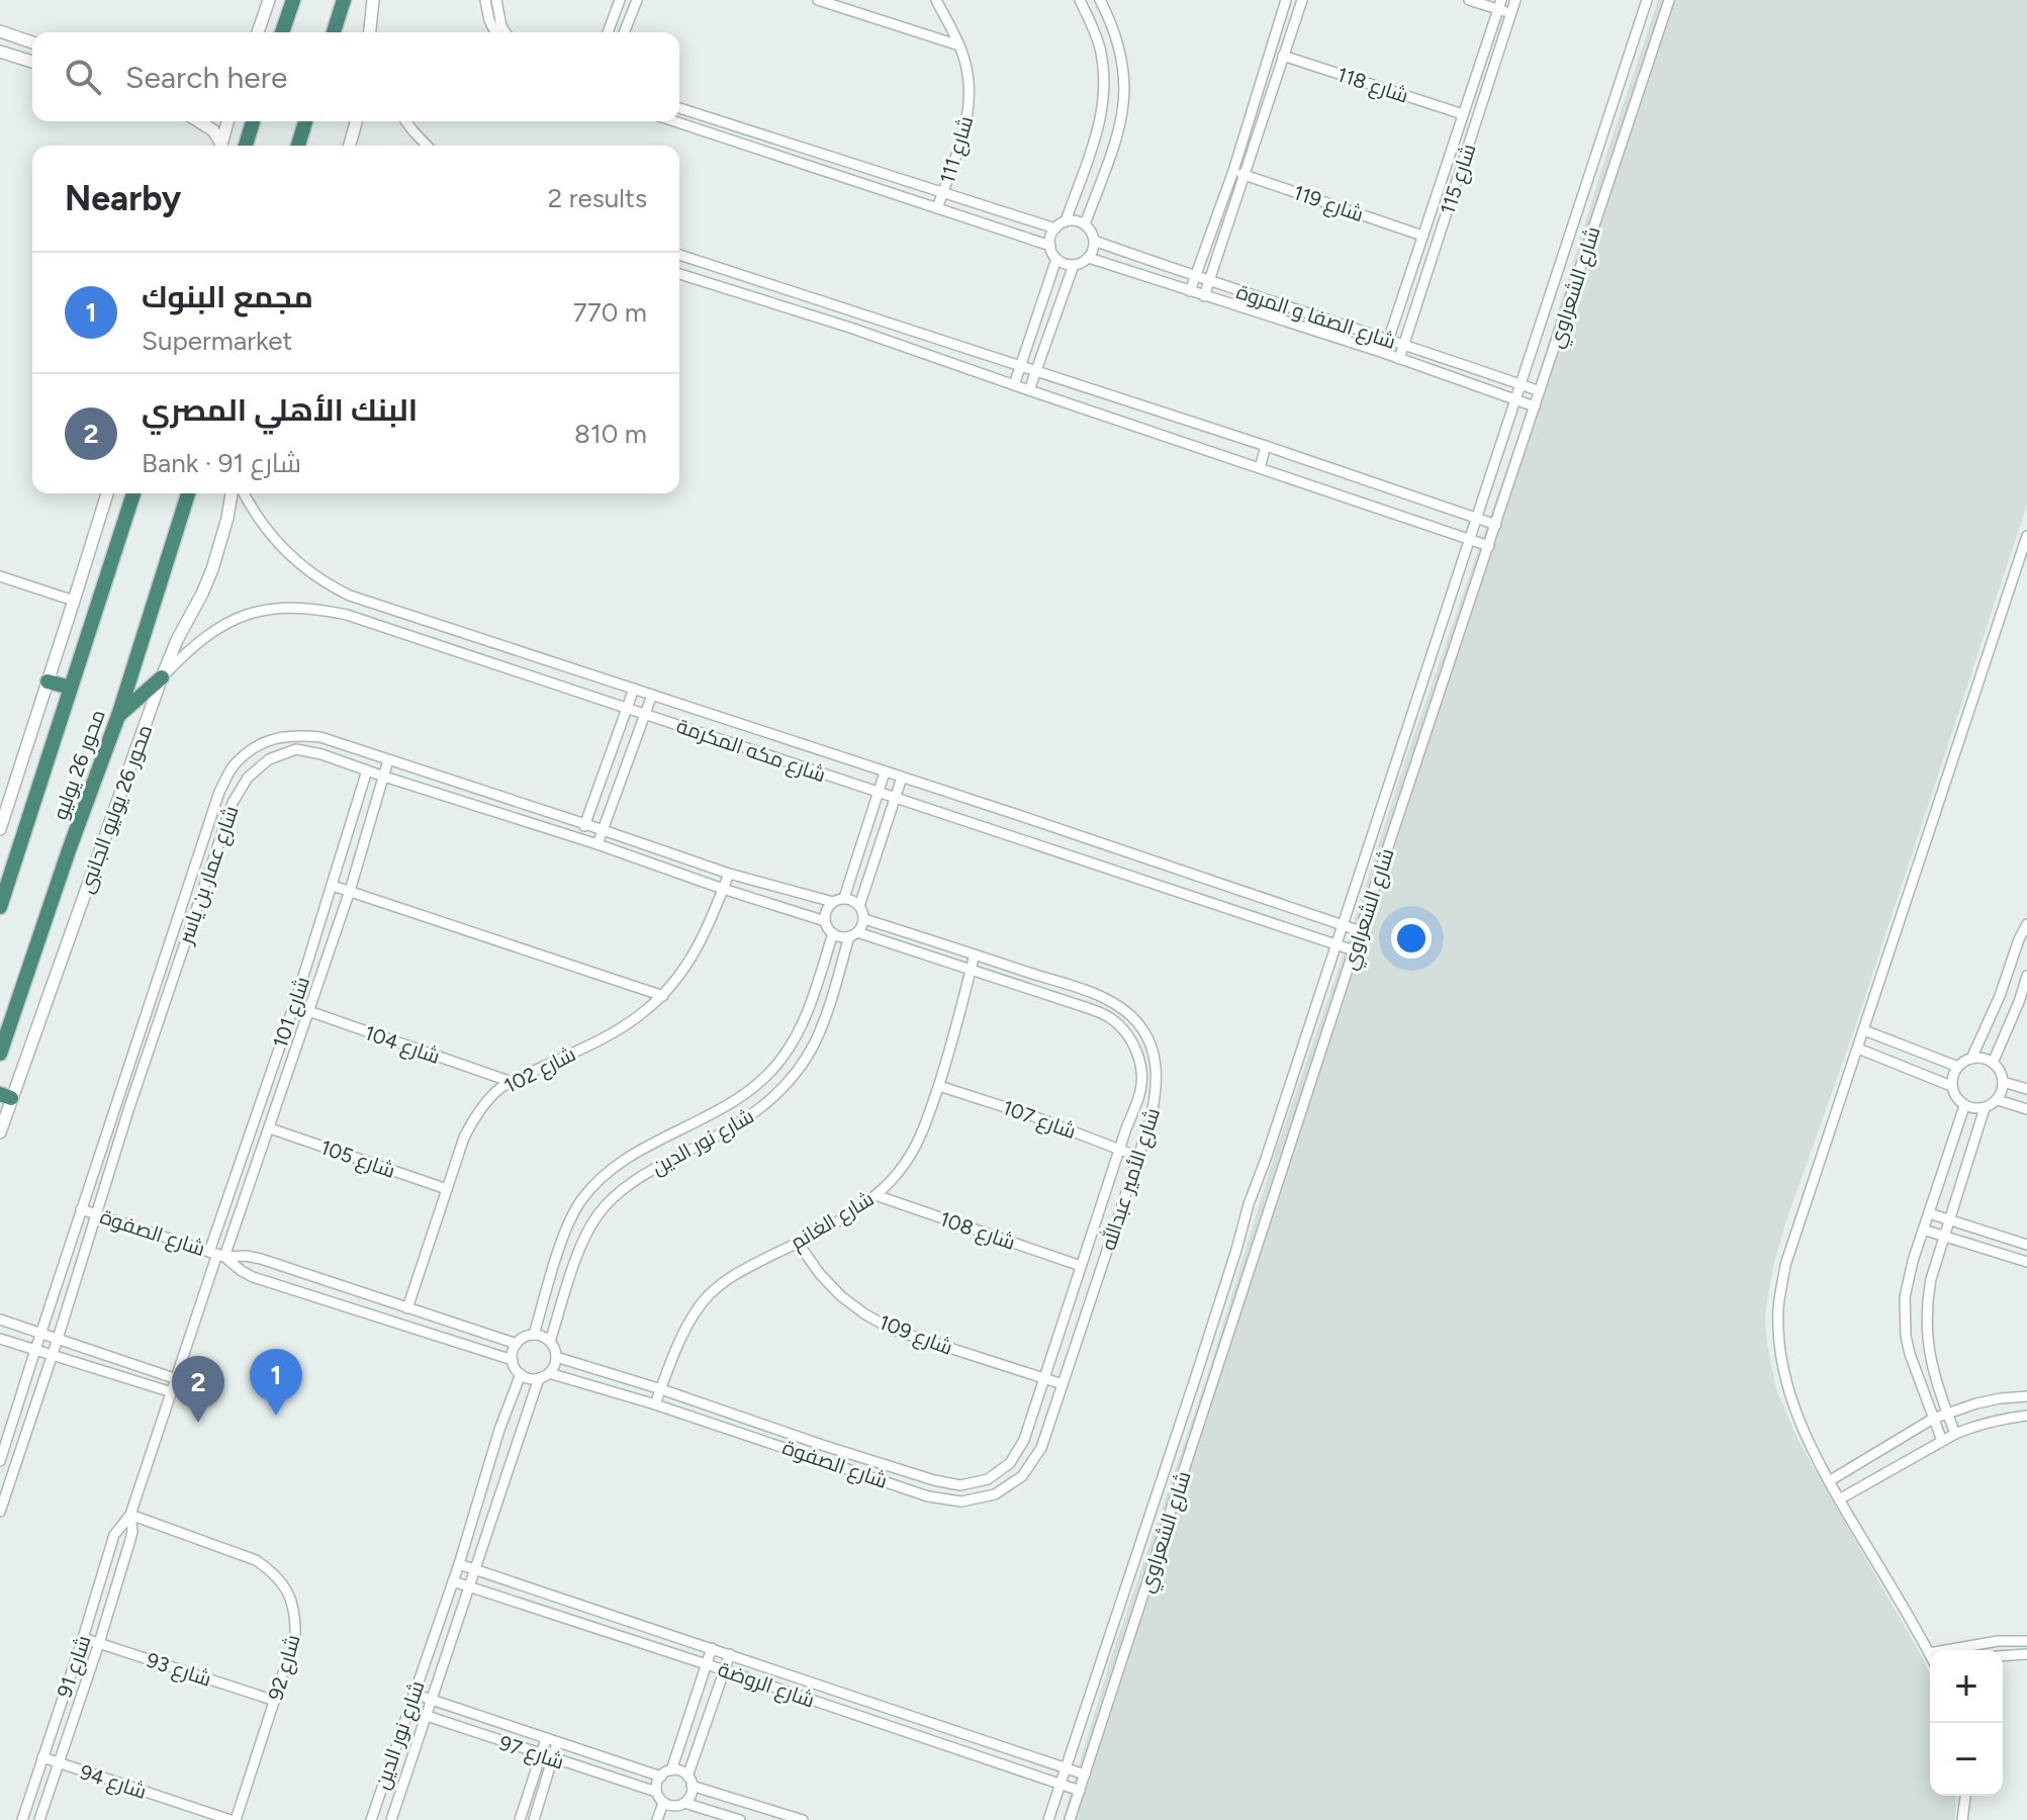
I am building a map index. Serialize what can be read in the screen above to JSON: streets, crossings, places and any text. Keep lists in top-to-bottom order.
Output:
{
  "streets": {
    "highway": ["محور 26 يوليو"],
    "street": [
      "شارع 118",
      "شارع 111",
      "شارع 115",
      "شارع 119",
      "شارع الشعراوي",
      "شارع الصفا و المروة",
      "شارع مكه المكرمة",
      "محور 26 يوليو الجانبى",
      "شارع عمار بن ياسر",
      "شارع 101",
      "شارع 104",
      "شارع 102",
      "شارع 107",
      "شارع نور الدين",
      "شارع 105",
      "شارع الأمير عبدالله",
      "شارع الغانم",
      "شارع 108",
      "شارع الصفوة",
      "شارع 109",
      "شارع 91",
      "شارع 92",
      "شارع 93",
      "شارع الروضة",
      "شارع 97",
      "شارع 94"
    ]
  },
  "crossings": [
    ["شارع 118", "شارع 115"],
    ["شارع 115", "شارع 119"],
    ["شارع 115", "شارع الصفا و المروة"],
    ["شارع الشعراوي", "شارع الصفا و المروة"],
    ["شارع الشعراوي", "شارع مكه المكرمة"],
    ["شارع الشعراوي", "شارع الروضة"],
    ["شارع مكه المكرمة", "محور 26 يوليو الجانبى"],
    ["شارع عمار بن ياسر", "شارع 101"],
    ["شارع عمار بن ياسر", "شارع 102"],
    ["شارع عمار بن ياسر", "شارع نور الدين"],
    ["شارع عمار بن ياسر", "شارع الأمير عبدالله"],
    ["شارع عمار بن ياسر", "شارع الصفوة"],
    ["شارع 101", "شارع 104"],
    ["شارع 101", "شارع 105"],
    ["شارع 101", "شارع الصفوة"],
    ["شارع 101", "شارع 91"],
    ["شارع 104", "شارع 102"],
    ["شارع 102", "شارع 105"],
    ["شارع 102", "شارع الصفوة"],
    ["شارع 107", "شارع الأمير عبدالله"],
    ["شارع 107", "شارع الغانم"],
    ["شارع نور الدين", "شارع الأمير عبدالله"],
    ["شارع نور الدين", "شارع الصفوة"],
    ["شارع نور الدين", "شارع الروضة"],
    ["شارع نور الدين", "شارع 97"],
    ["شارع الأمير عبدالله", "شارع الغانم"],
    ["شارع الأمير عبدالله", "شارع 108"],
    ["شارع الأمير عبدالله", "شارع الصفوة"],
    ["شارع الأمير عبدالله", "شارع 109"],
    ["شارع الغانم", "شارع 108"],
    ["شارع الغانم", "شارع الصفوة"],
    ["شارع الغانم", "شارع 109"],
    ["شارع الصفوة", "شارع 109"],
    ["شارع الصفوة", "شارع 91"],
    ["شارع 91", "شارع 92"],
    ["شارع 91", "شارع 93"],
    ["شارع 91", "شارع 94"],
    ["شارع 92", "شارع 93"],
    ["شارع 92", "شارع 94"]
  ],
  "page": {
    "search": "Search here",
    "heading": ["Nearby", "2 results"],
    "list": [
      {
        "mark": "1",
        "name": "مجمع البنوك",
        "note": "Supermarket",
        "value": "770 m"
      },
      {
        "mark": "2",
        "name": "البنك الأهلي المصري",
        "note": "Bank · شارع 91",
        "value": "810 m"
      }
    ],
    "pins": ["1", "2"],
    "map_buttons": ["+", "−"]
  }
}
